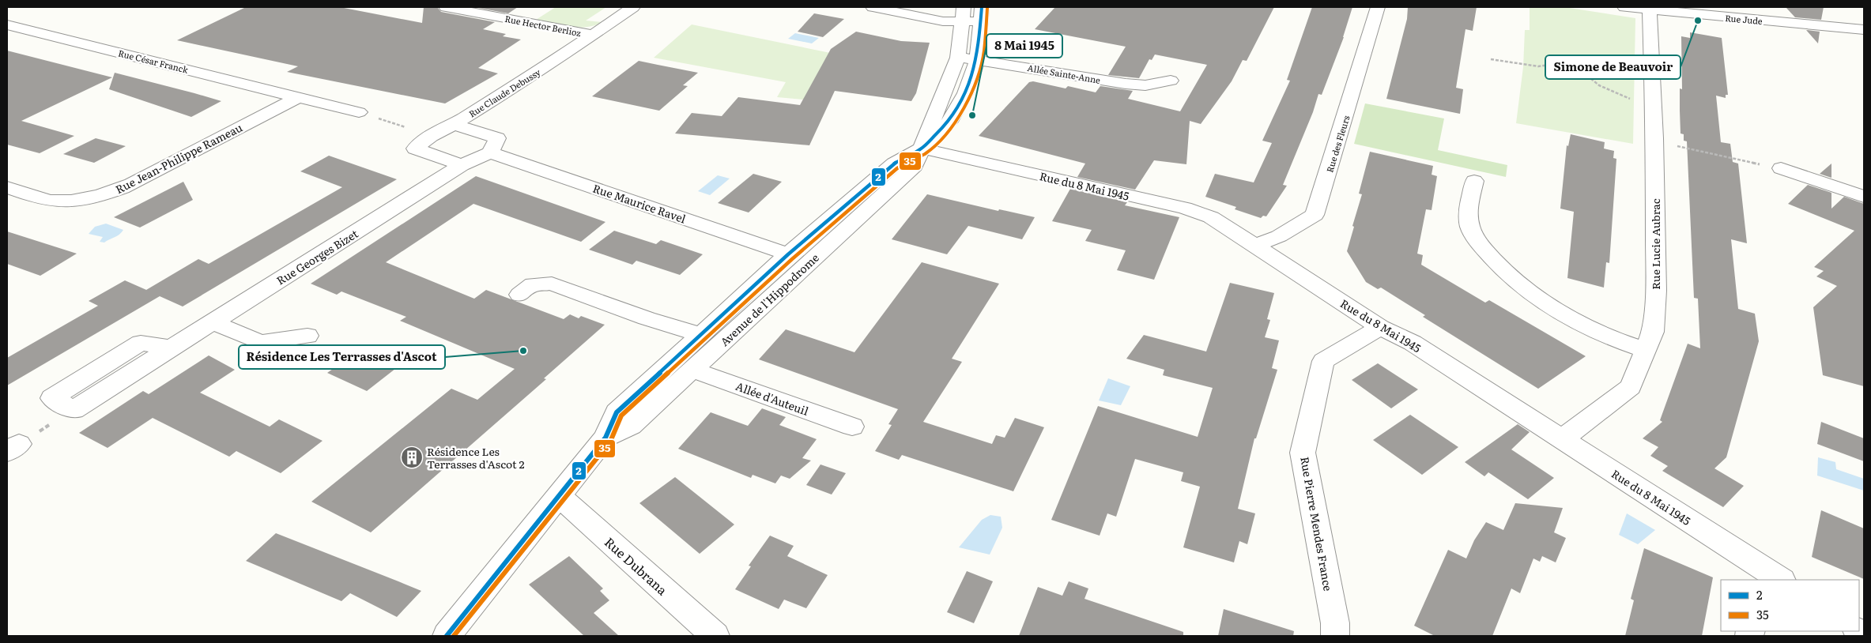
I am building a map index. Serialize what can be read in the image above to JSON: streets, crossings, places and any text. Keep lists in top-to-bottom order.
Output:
{
  "streets": {
    "street": [
      "Rue Jude",
      "Rue Hector Berlioz",
      "Rue César Franck",
      "Allée Sainte-Anne",
      "Rue Claude Debussy",
      "Rue des Fleurs",
      "Rue Jean-Philippe Rameau",
      "Rue du 8 Mai 1945",
      "Rue Maurice Ravel",
      "Rue Lucie Aubrac",
      "Rue Georges Bizet",
      "Avenue de l'Hippodrome",
      "Allée d'Auteuil",
      "Rue Pierre Mendes France",
      "Rue Dubrana"
    ]
  },
  "crossings": [
    ["Rue Jude", "Rue Lucie Aubrac"],
    ["Rue Hector Berlioz", "Rue Claude Debussy"],
    ["Rue César Franck", "Rue Jean-Philippe Rameau"],
    ["Allée Sainte-Anne", "Avenue de l'Hippodrome"],
    ["Rue Claude Debussy", "Rue Georges Bizet"],
    ["Rue des Fleurs", "Rue du 8 Mai 1945"],
    ["Rue du 8 Mai 1945", "Rue Lucie Aubrac"],
    ["Rue du 8 Mai 1945", "Avenue de l'Hippodrome"],
    ["Rue du 8 Mai 1945", "Rue Pierre Mendes France"],
    ["Rue Maurice Ravel", "Avenue de l'Hippodrome"],
    ["Avenue de l'Hippodrome", "Allée d'Auteuil"],
    ["Avenue de l'Hippodrome", "Rue Dubrana"]
  ],
  "places": {
    "other": ["Simone de Beauvoir", "8 Mai 1945", "Résidence Les Terrasses d'Ascot"],
    "building": ["Résidence Les Terrasses d'Ascot 2"]
  },
  "lines": ["transit line 2", "transit line 35"],
  "legend": ["2", "35"]
}
